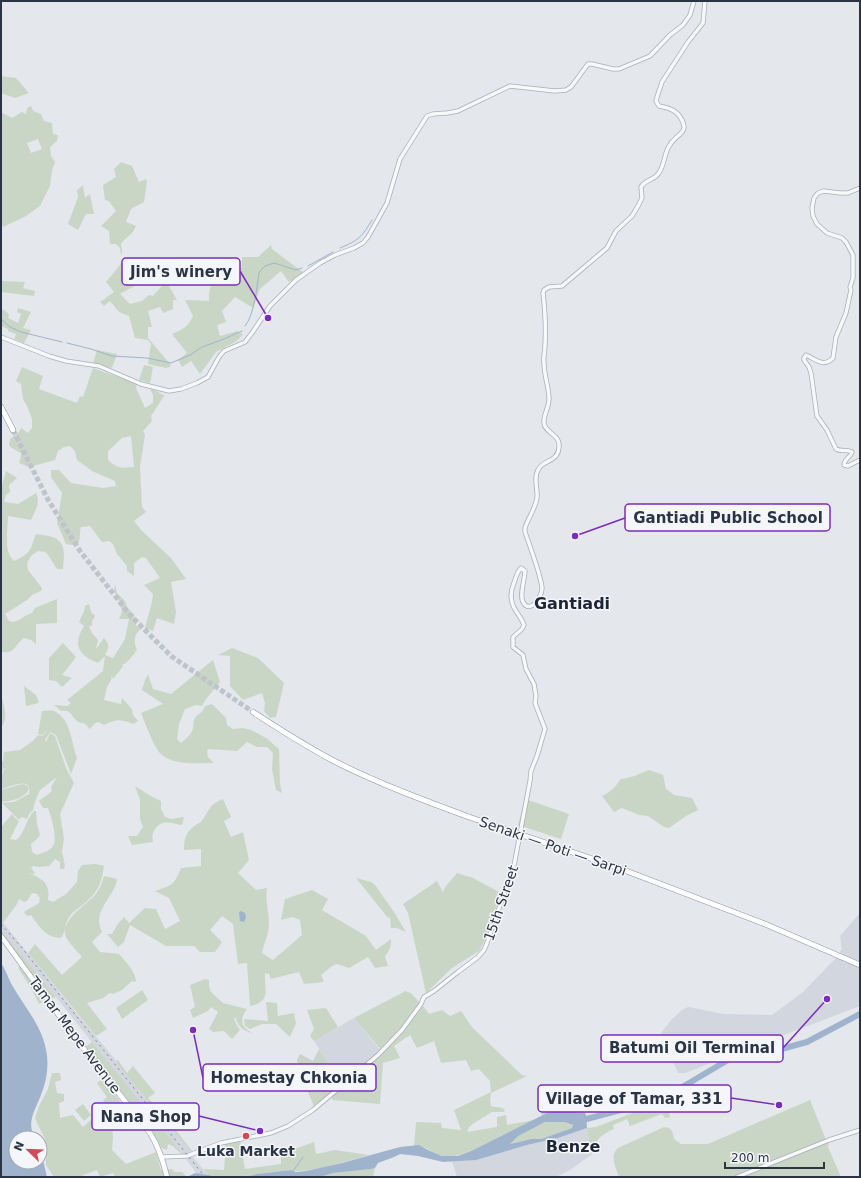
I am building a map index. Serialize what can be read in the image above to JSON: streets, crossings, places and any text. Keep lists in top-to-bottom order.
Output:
{
  "streets": {
    "highway": ["Senaki — Poti — Sarpi"],
    "main road": ["Tamar Mepe Avenue"],
    "street": ["15th Street"]
  },
  "crossings": [
    ["15th Street", "Tamar Mepe Avenue"]
  ],
  "districts": ["Gantiadi", "Benze"],
  "places": [
    "Jim's winery",
    "Gantiadi Public School",
    "Batumi Oil Terminal",
    "Homestay Chkonia",
    "Village of Tamar, 331",
    "Nana Shop",
    "Luka Market"
  ],
  "scale_bar": "200 m",
  "north": "top left"
}
